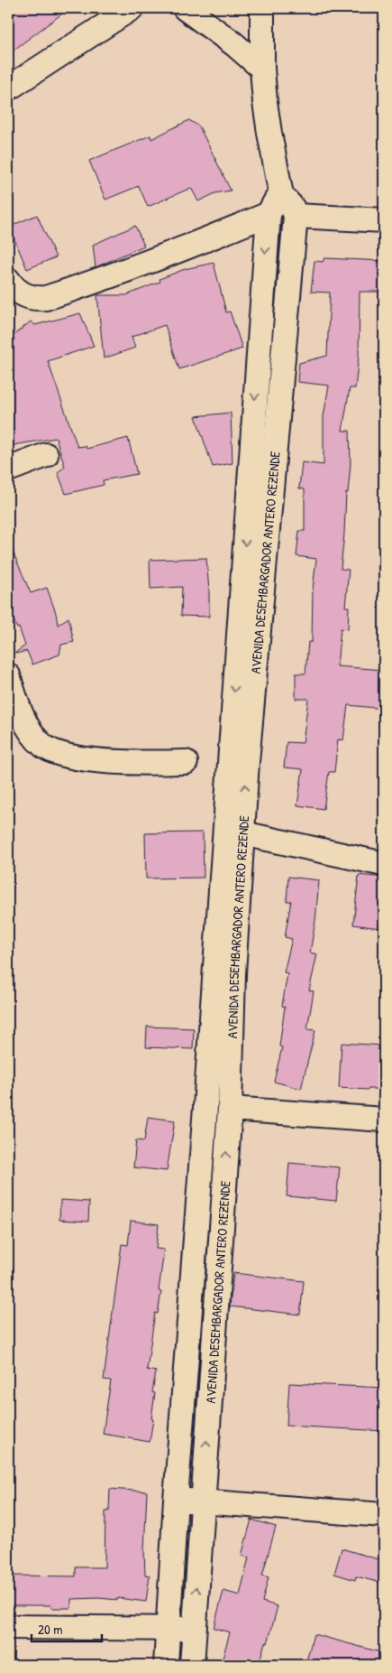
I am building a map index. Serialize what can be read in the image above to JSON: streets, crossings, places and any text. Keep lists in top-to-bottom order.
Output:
{
  "streets": {
    "street": ["AVENIDA DESEMBARGADOR ANTERO REZENDE"]
  },
  "scale_bar": "20 m"
}
